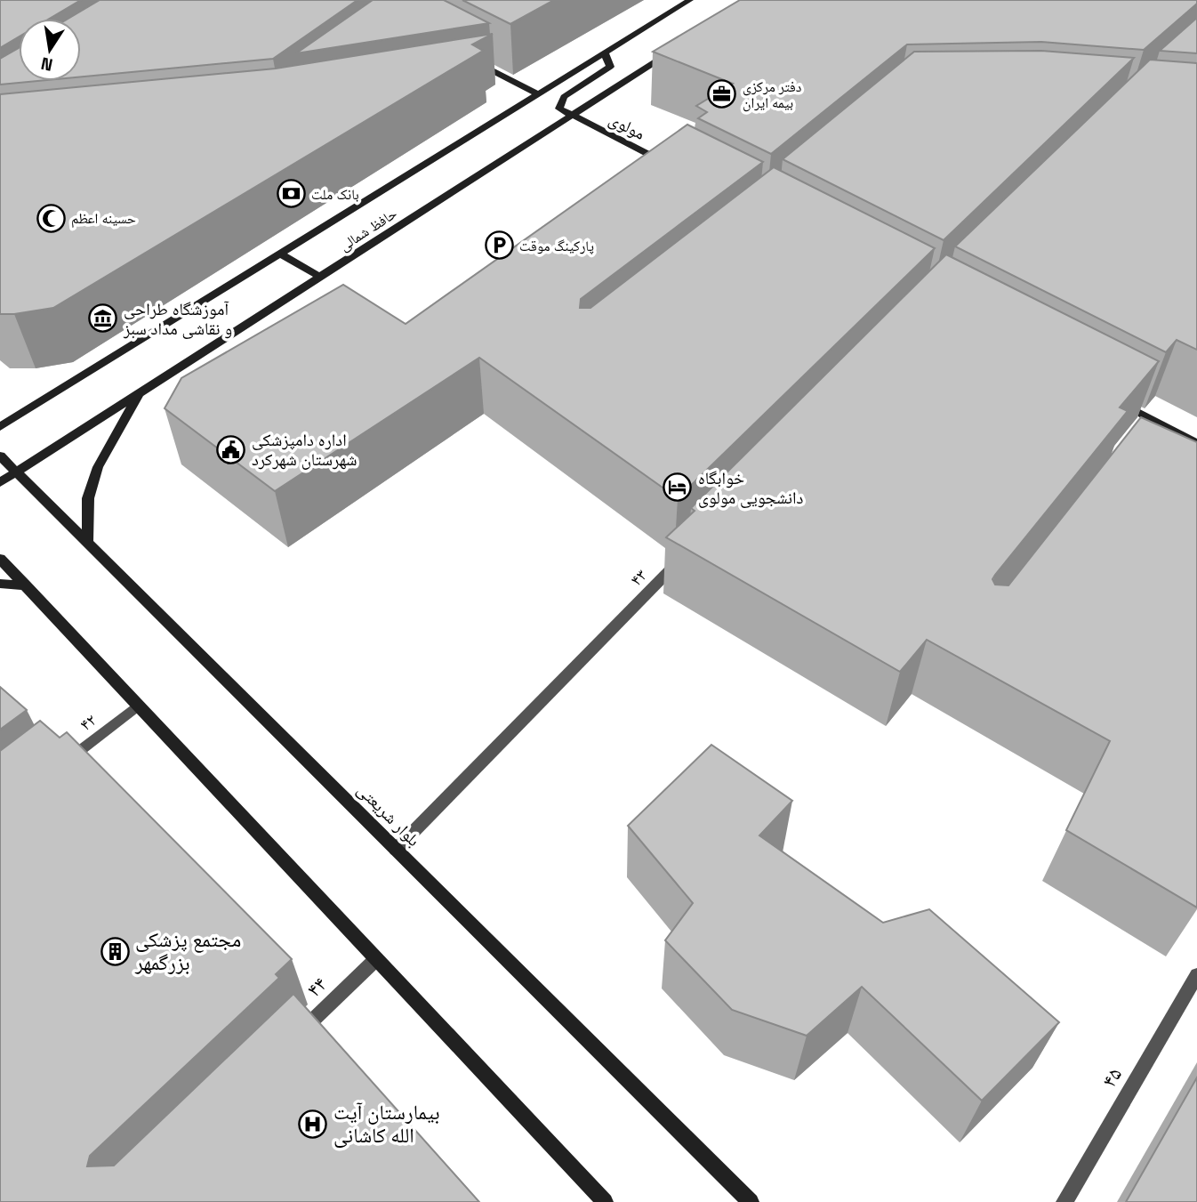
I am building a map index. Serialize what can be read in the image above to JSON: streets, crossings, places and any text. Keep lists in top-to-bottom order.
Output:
{
  "streets": {
    "main road": ["مولوی", "حافظ شمالی", "بلوار شریعتی"],
    "street": [
      "۴۳",
      "۴۲",
      "۴۴",
      "۴۵"
    ]
  },
  "crossings": [
    ["مولوی", "حافظ شمالی"],
    ["حافظ شمالی", "بلوار شریعتی"],
    ["۴۳", "بلوار شریعتی"]
  ],
  "places": {
    "office": ["دفتر مرکزی بیمه ایران"],
    "bank": ["بانک ملت"],
    "mosque": ["حسینه اعظم"],
    "parking": ["پارکینگ موقت"],
    "museum": ["آموزشگاه طراحی و نقاشی مداد سبز"],
    "public building": ["اداره دامپزشکی شهرستان شهرکرد"],
    "hotel": ["خوابگاه دانشجویی مولوی"],
    "building": ["مجتمع پزشکی بزرگمهر"],
    "hospital": ["بیمارستان آیت الله کاشانی"]
  },
  "north": "bottom"
}
